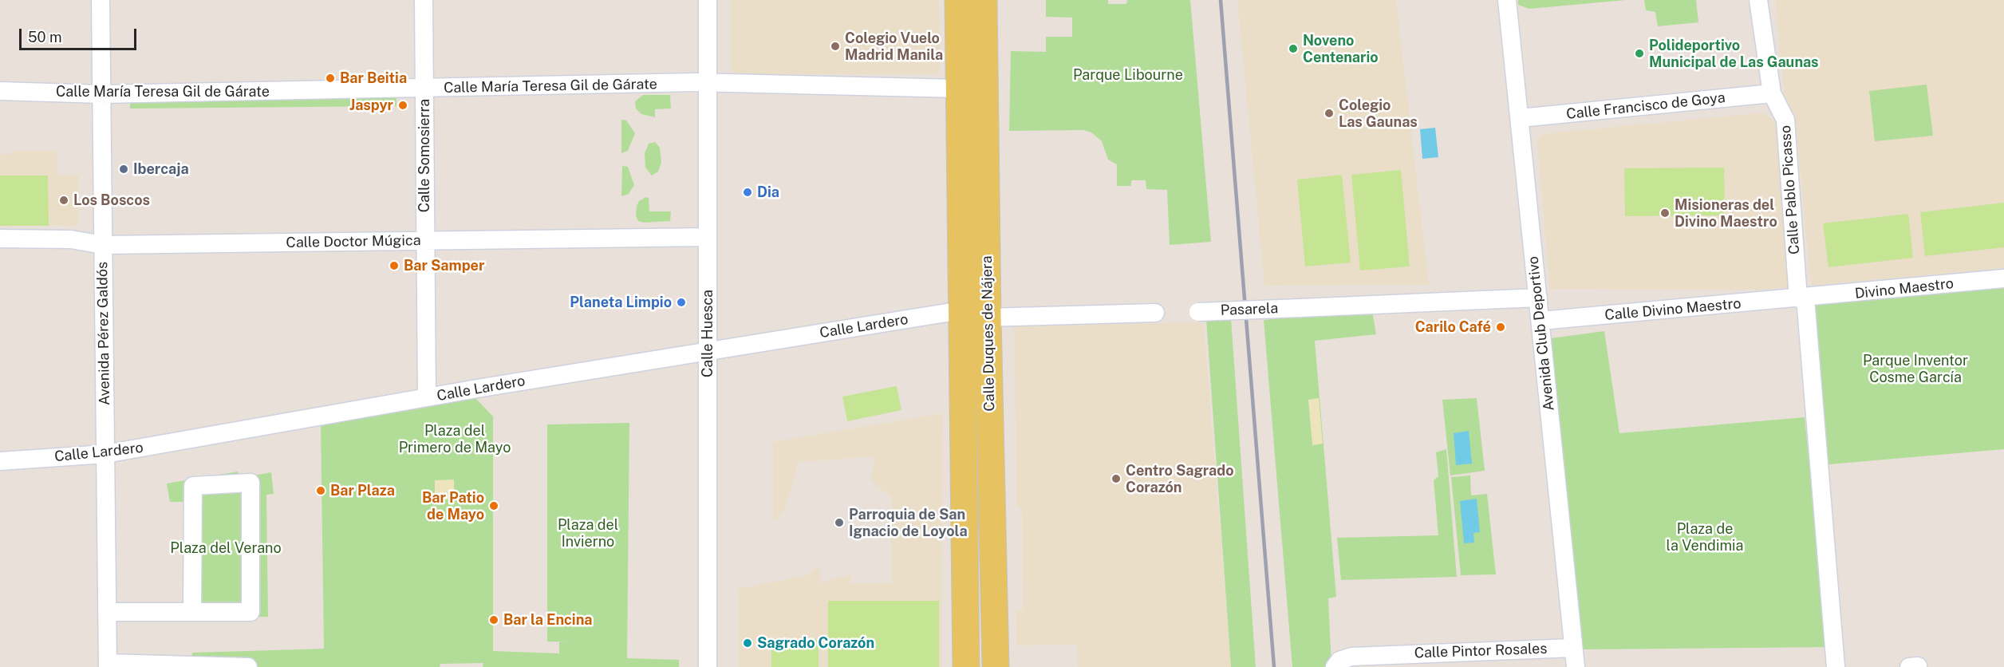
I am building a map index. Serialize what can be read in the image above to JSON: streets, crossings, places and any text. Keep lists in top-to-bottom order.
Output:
{
  "streets": {
    "main road": ["Calle Duques de Nájera"],
    "street": [
      "Calle María Teresa Gil de Gárate",
      "Calle Francisco de Goya",
      "Calle Somosierra",
      "Calle Pablo Picasso",
      "Calle Doctor Múgica",
      "Divino Maestro",
      "Pasarela",
      "Calle Divino Maestro",
      "Calle Lardero",
      "Avenida Pérez Galdós",
      "Calle Huesca",
      "Avenida Club Deportivo",
      "Calle Pintor Rosales"
    ]
  },
  "crossings": [
    ["Calle María Teresa Gil de Gárate", "Calle Somosierra"],
    ["Calle María Teresa Gil de Gárate", "Avenida Pérez Galdós"],
    ["Calle María Teresa Gil de Gárate", "Calle Huesca"],
    ["Calle María Teresa Gil de Gárate", "Calle Duques de Nájera"],
    ["Calle Francisco de Goya", "Calle Pablo Picasso"],
    ["Calle Francisco de Goya", "Avenida Club Deportivo"],
    ["Calle Somosierra", "Calle Doctor Múgica"],
    ["Calle Somosierra", "Calle Lardero"],
    ["Calle Pablo Picasso", "Divino Maestro"],
    ["Calle Pablo Picasso", "Calle Divino Maestro"],
    ["Calle Doctor Múgica", "Avenida Pérez Galdós"],
    ["Calle Doctor Múgica", "Calle Huesca"],
    ["Divino Maestro", "Calle Divino Maestro"],
    ["Pasarela", "Avenida Club Deportivo"],
    ["Calle Divino Maestro", "Avenida Club Deportivo"],
    ["Calle Lardero", "Avenida Pérez Galdós"],
    ["Calle Lardero", "Calle Huesca"],
    ["Calle Lardero", "Calle Duques de Nájera"],
    ["Avenida Club Deportivo", "Calle Pintor Rosales"]
  ],
  "parks": [
    "Parque Libourne",
    "Parque Inventor Cosme García",
    "Plaza del Primero de Mayo",
    "Plaza del Invierno",
    "Plaza de la Vendimia",
    "Plaza del Verano"
  ],
  "places": [
    "Colegio Vuelo Madrid Manila",
    "Noveno Centenario",
    "Polideportivo Municipal de Las Gaunas",
    "Bar Beitia",
    "Jaspyr",
    "Colegio Las Gaunas",
    "Ibercaja",
    "Dia",
    "Los Boscos",
    "Misioneras del Divino Maestro",
    "Bar Samper",
    "Planeta Limpio",
    "Carilo Café",
    "Centro Sagrado Corazón",
    "Bar Plaza",
    "Bar Patio de Mayo",
    "Parroquia de San Ignacio de Loyola",
    "Bar la Encina",
    "Sagrado Corazón"
  ],
  "scale_bar": "50 m"
}
